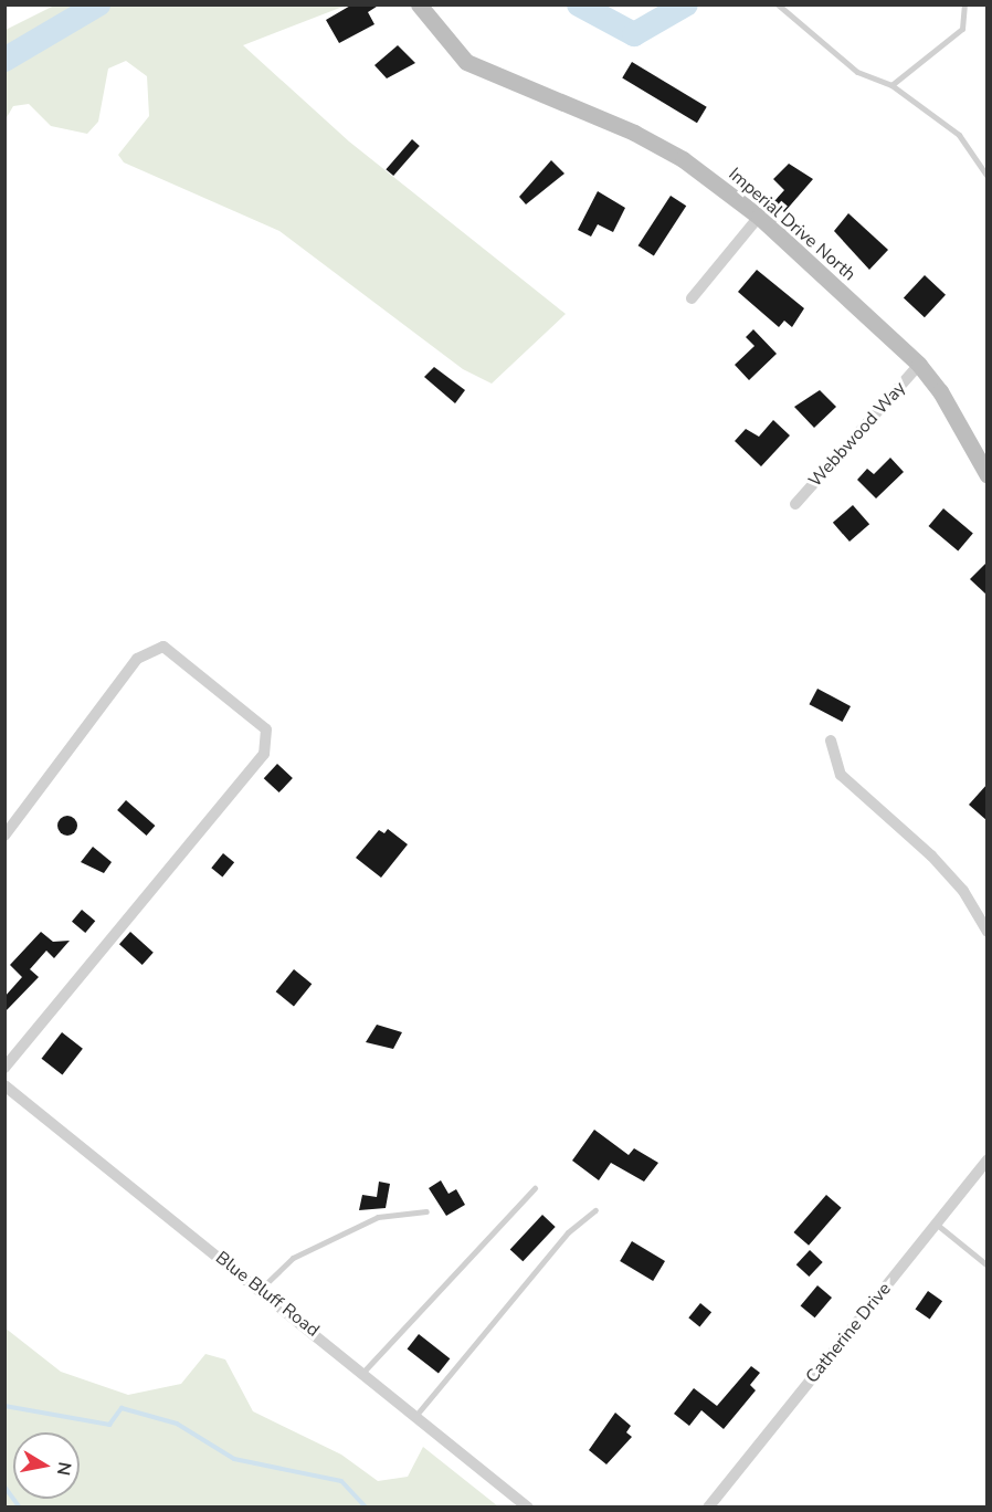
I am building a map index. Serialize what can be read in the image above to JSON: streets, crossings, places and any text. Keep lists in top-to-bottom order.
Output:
{
  "streets": {
    "street": [
      "Imperial Drive North",
      "Webbwood Way",
      "Blue Bluff Road",
      "Catherine Drive"
    ]
  },
  "crossings": [
    ["Imperial Drive North", "Webbwood Way"]
  ],
  "north": "right"
}
